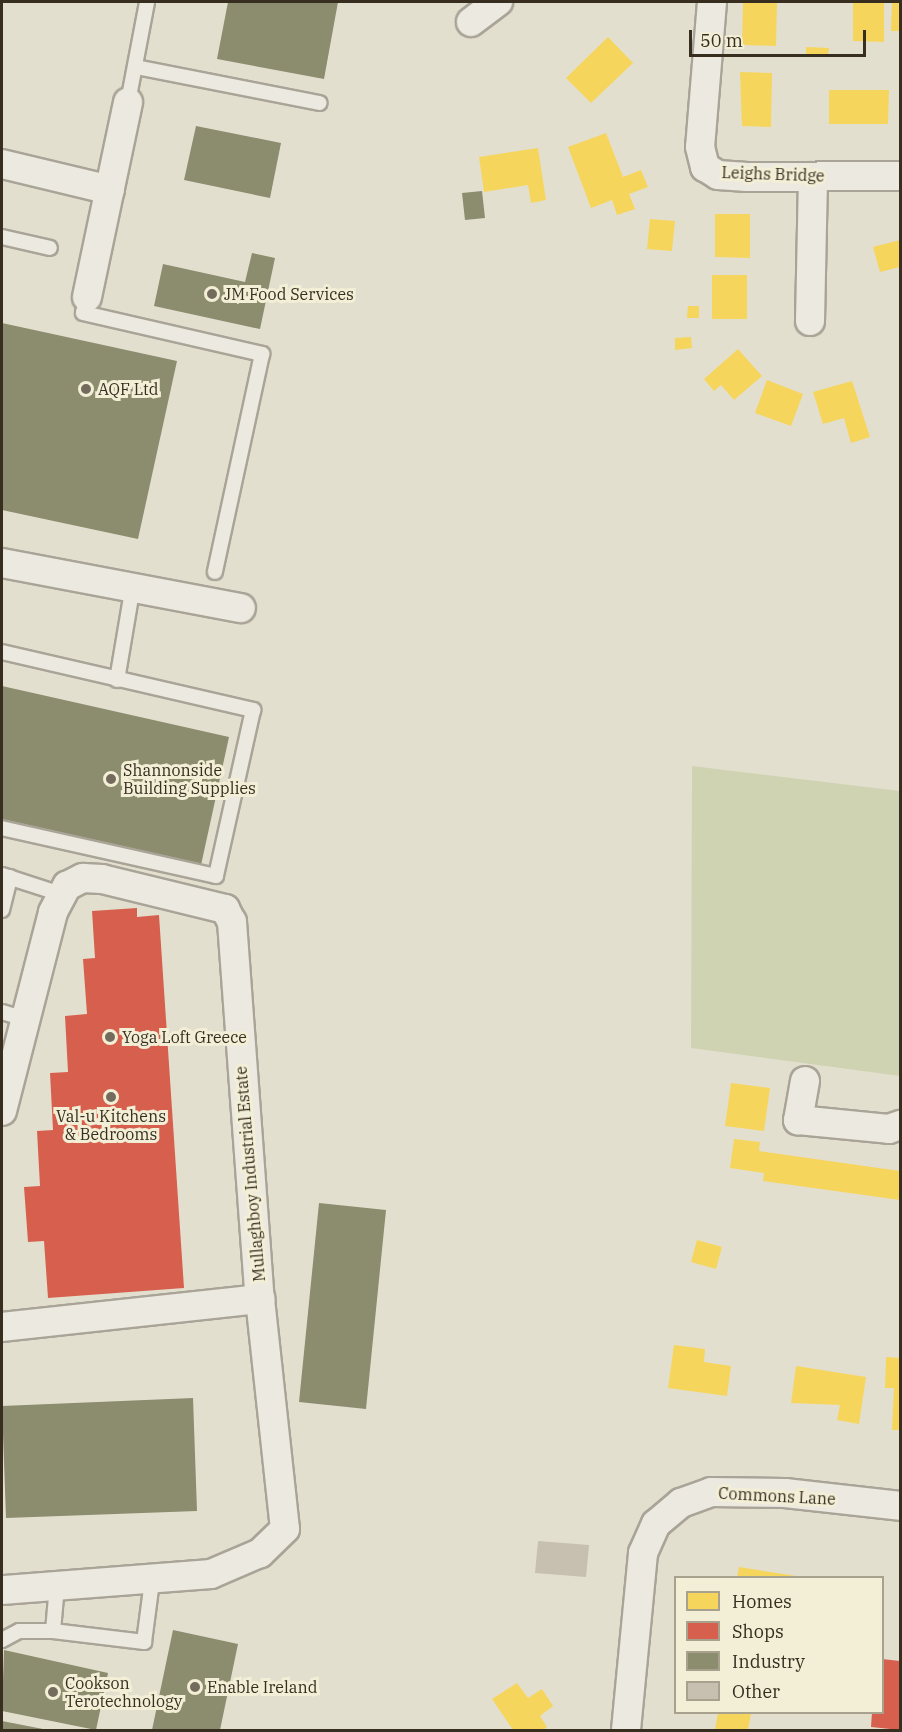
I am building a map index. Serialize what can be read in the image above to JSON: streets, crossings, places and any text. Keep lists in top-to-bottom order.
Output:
{
  "streets": {
    "street": ["Leighs Bridge", "Mullaghboy Industrial Estate", "Commons Lane"]
  },
  "places": [
    "JM Food Services",
    "AQF Ltd",
    "Shannonside Building Supplies",
    "Yoga Loft Greece",
    "Val-u Kitchens & Bedrooms",
    "Enable Ireland",
    "Cookson Terotechnology"
  ],
  "legend": [
    "Homes",
    "Shops",
    "Industry",
    "Other"
  ],
  "scale_bar": "50 m"
}
